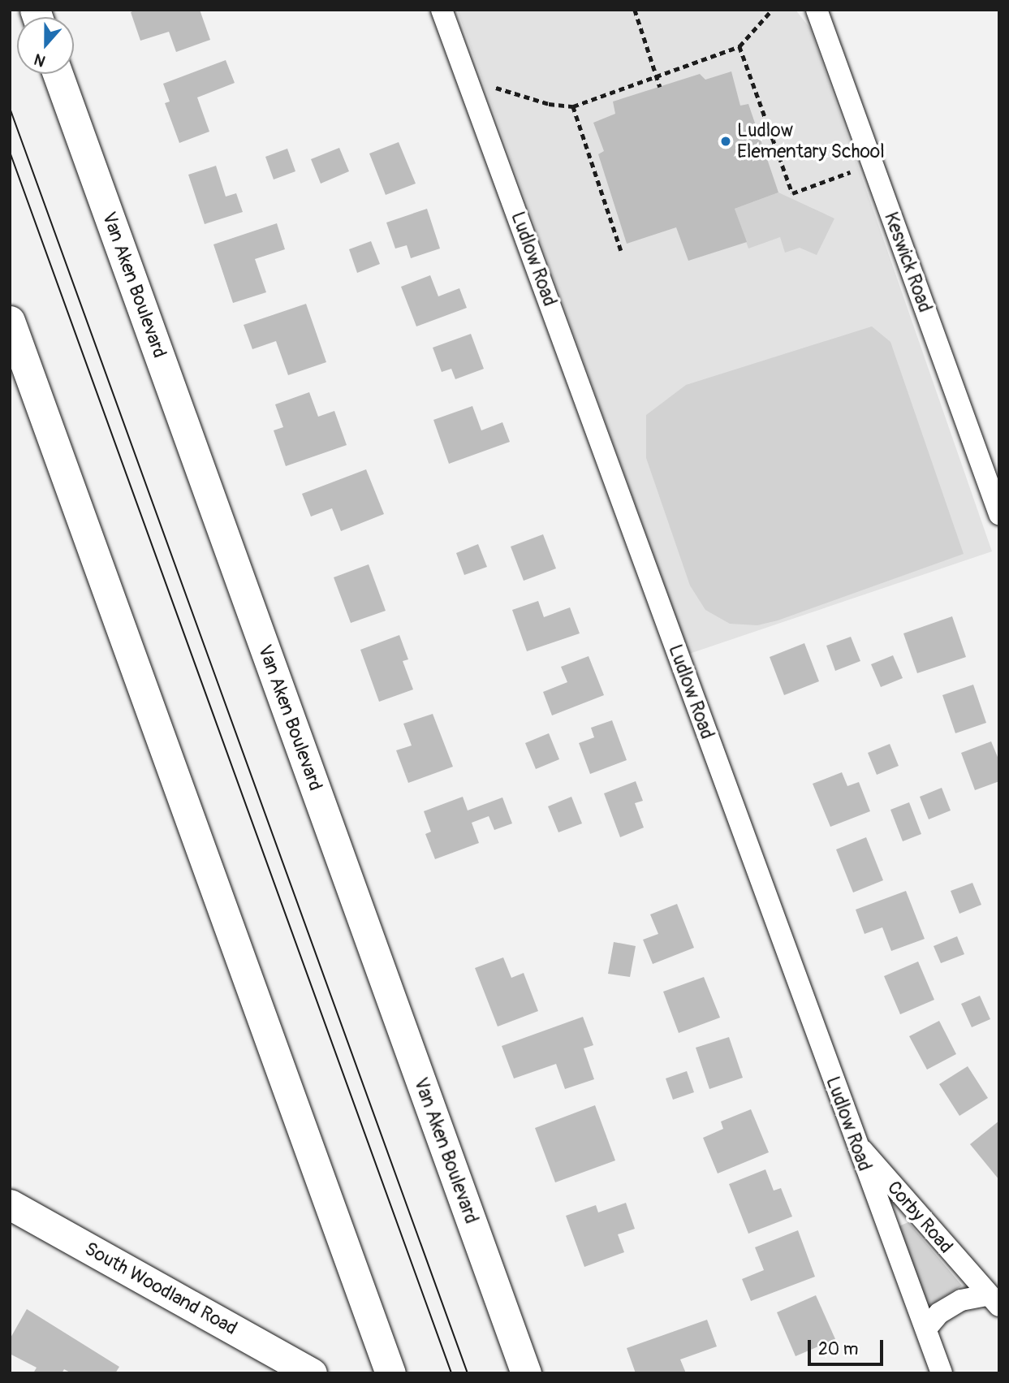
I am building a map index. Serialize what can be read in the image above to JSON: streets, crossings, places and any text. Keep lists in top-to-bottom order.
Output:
{
  "streets": {
    "main road": ["Van Aken Boulevard", "South Woodland Road"],
    "street": ["Ludlow Road", "Keswick Road", "Corby Road"]
  },
  "crossings": [
    ["Ludlow Road", "Corby Road"]
  ],
  "places": ["Ludlow Elementary School"],
  "scale_bar": "20 m",
  "north": "bottom"
}
